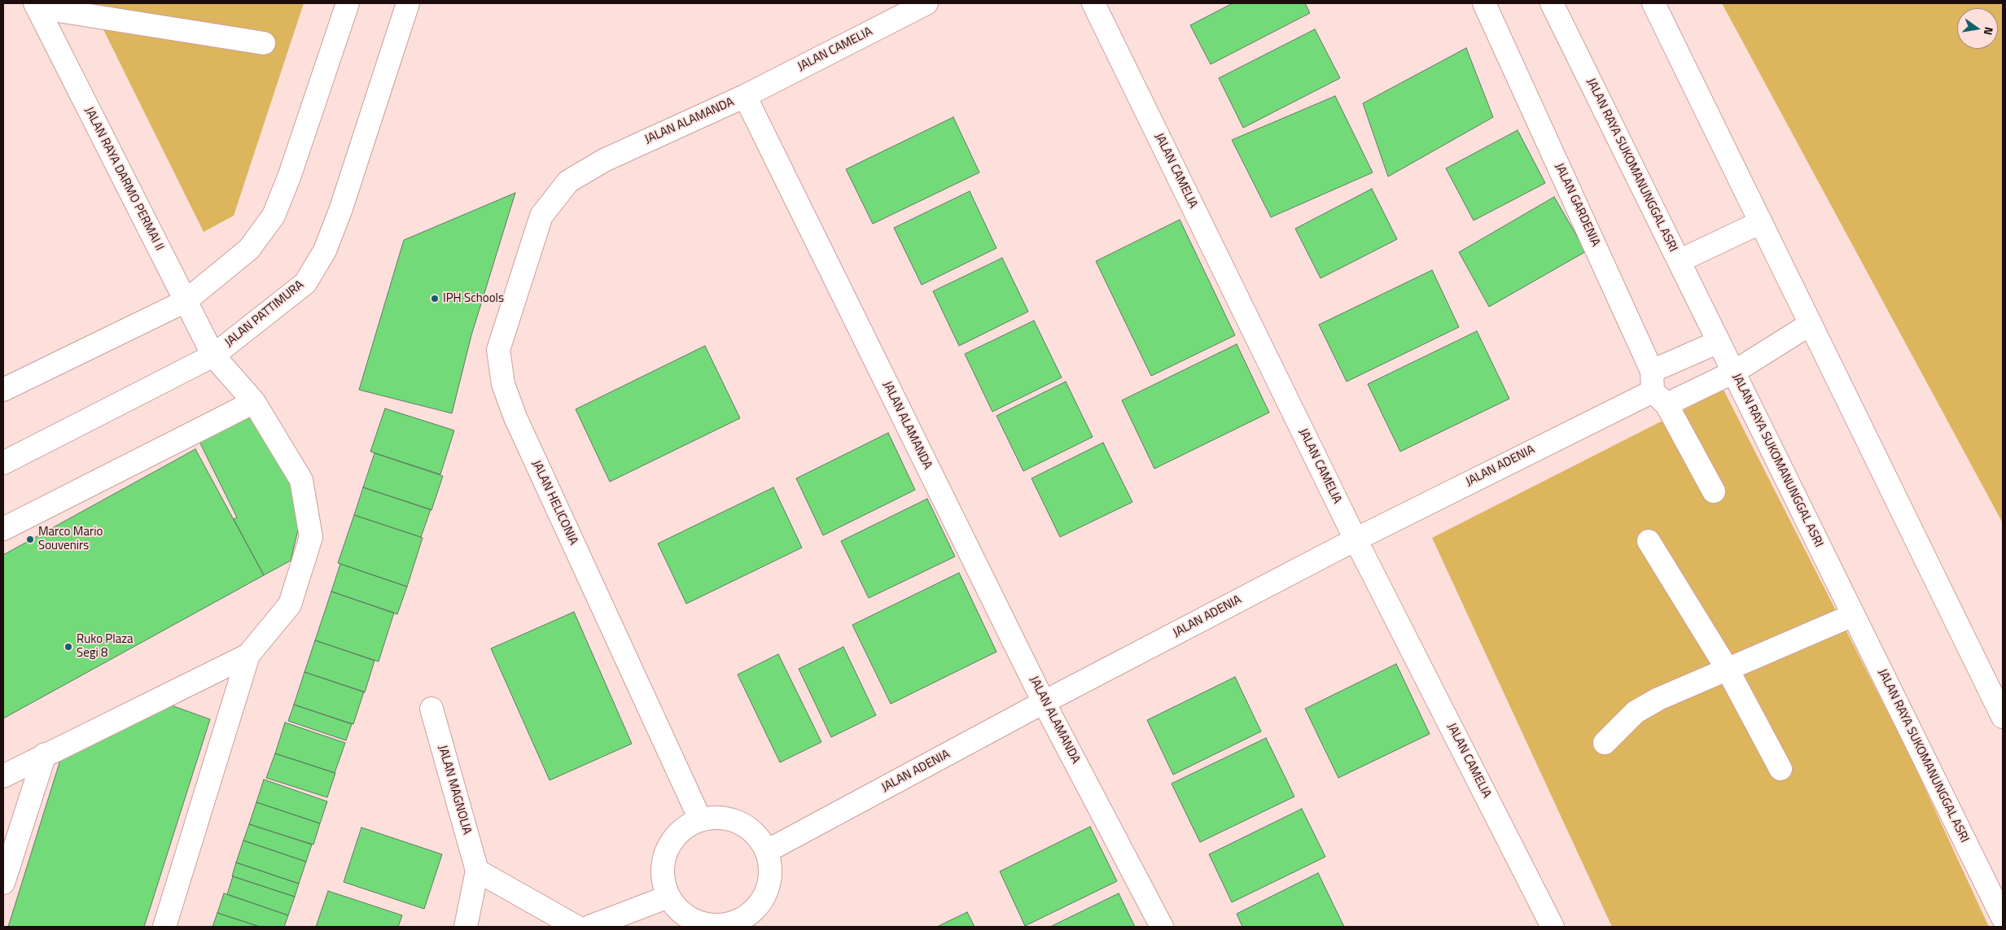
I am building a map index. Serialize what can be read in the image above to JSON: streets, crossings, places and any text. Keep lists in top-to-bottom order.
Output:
{
  "streets": {
    "street": [
      "JALAN CAMELIA",
      "JALAN ALAMANDA",
      "JALAN RAYA SUKOMANUNGGAL ASRI",
      "JALAN RAYA DARMO PERMAI II",
      "JALAN GARDENIA",
      "JALAN PATTIMURA",
      "JALAN ADENIA",
      "JALAN HELICONIA",
      "JALAN MAGNOLIA"
    ]
  },
  "crossings": [
    ["JALAN CAMELIA", "JALAN ALAMANDA"],
    ["JALAN CAMELIA", "JALAN ADENIA"],
    ["JALAN ALAMANDA", "JALAN ADENIA"],
    ["JALAN ALAMANDA", "JALAN HELICONIA"],
    ["JALAN RAYA SUKOMANUNGGAL ASRI", "JALAN ADENIA"],
    ["JALAN RAYA DARMO PERMAI II", "JALAN PATTIMURA"],
    ["JALAN GARDENIA", "JALAN ADENIA"],
    ["JALAN ADENIA", "JALAN HELICONIA"]
  ],
  "places": ["IPH Schools", "Marco Mario Souvenirs", "Ruko Plaza Segi 8"],
  "north": "right"
}
